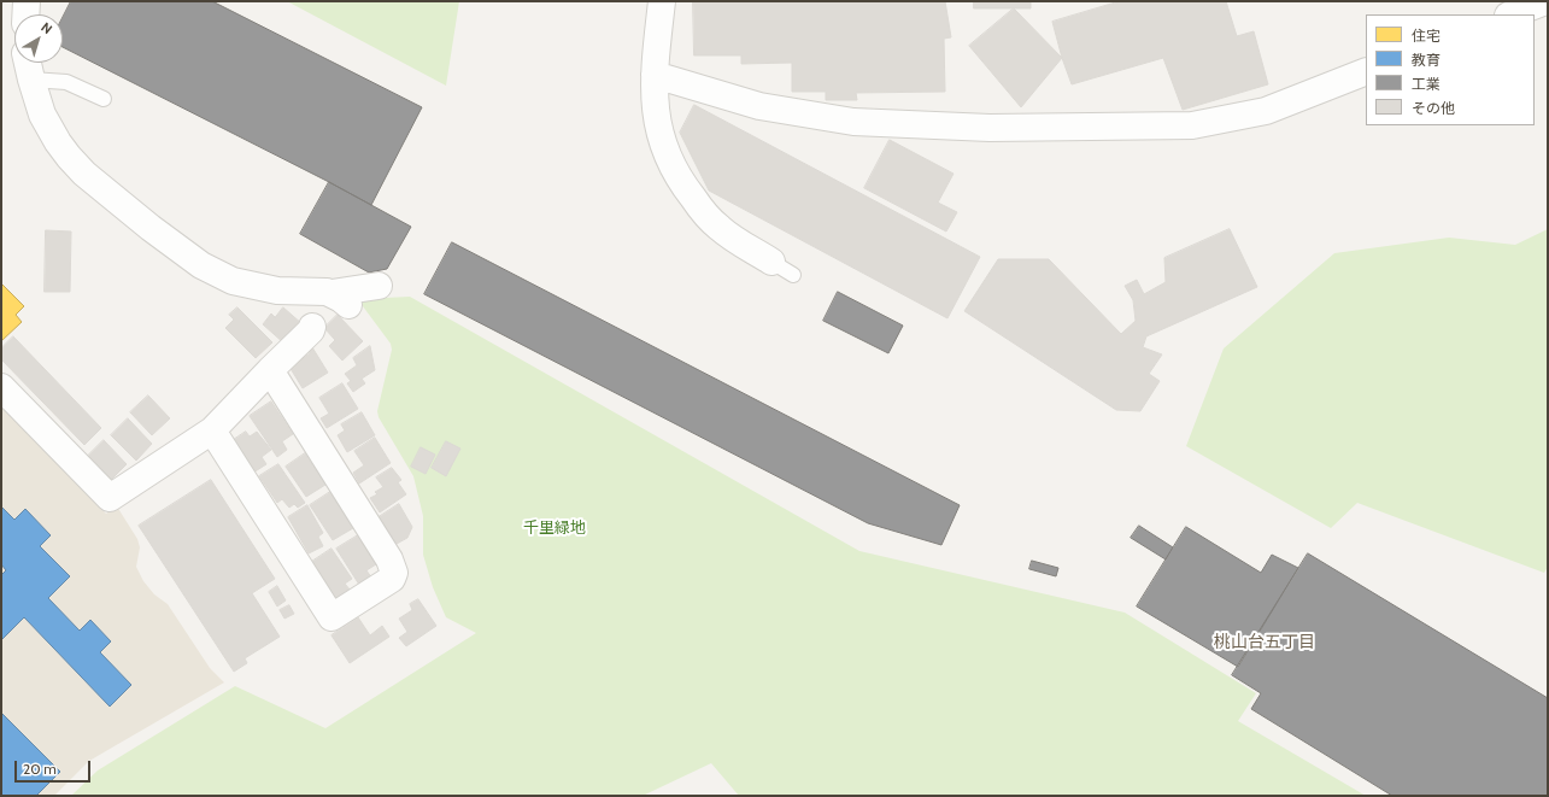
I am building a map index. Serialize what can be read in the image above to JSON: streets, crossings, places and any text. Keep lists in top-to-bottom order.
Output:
{
  "districts": ["桃山台五丁目"],
  "parks": ["千里緑地"],
  "legend": [
    "住宅",
    "教育",
    "工業",
    "その他"
  ],
  "scale_bar": "20 m",
  "north": "top right"
}
